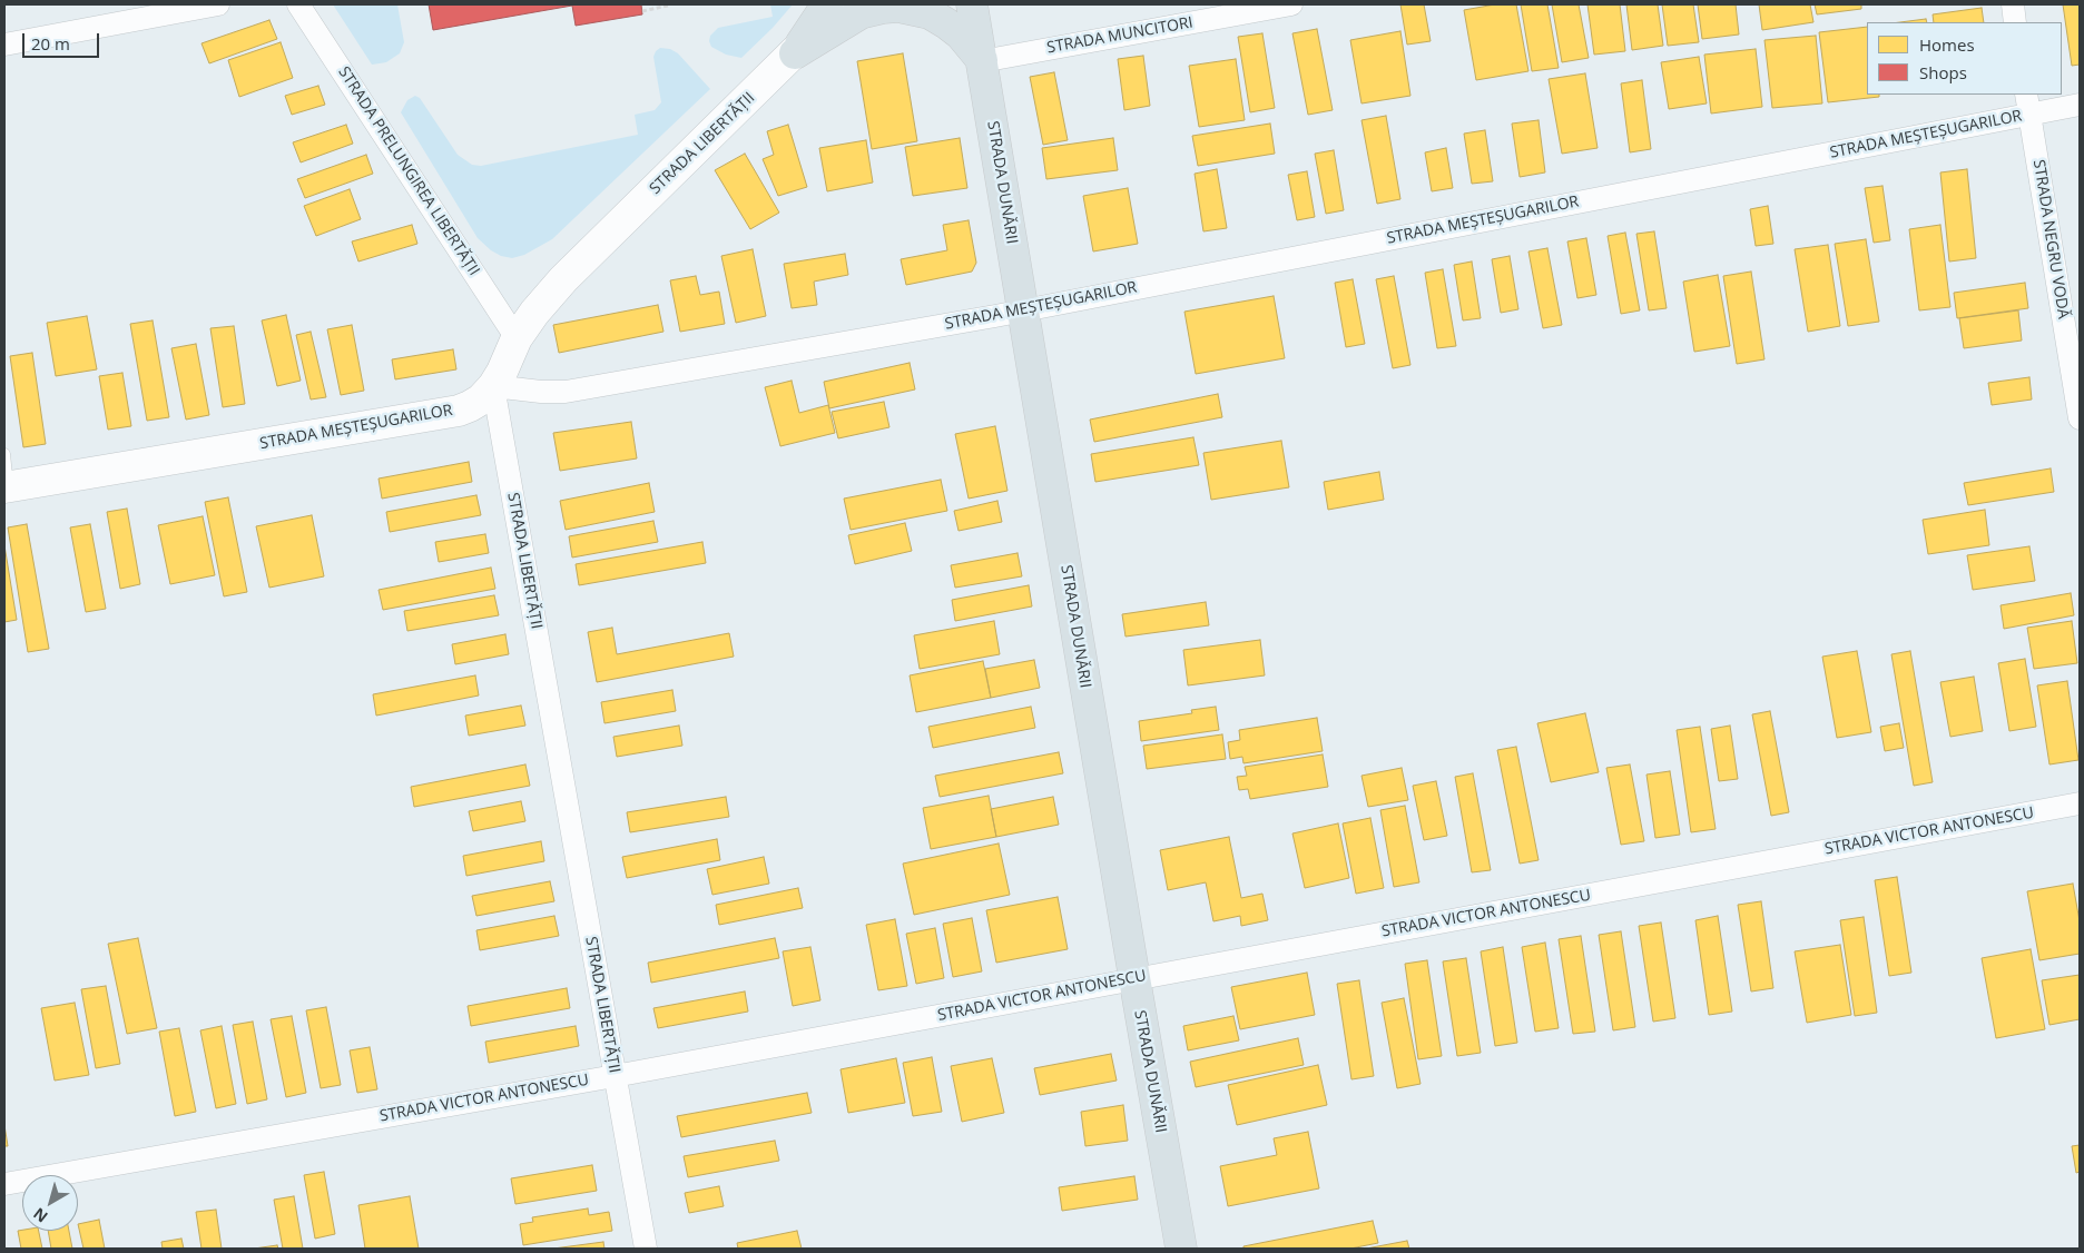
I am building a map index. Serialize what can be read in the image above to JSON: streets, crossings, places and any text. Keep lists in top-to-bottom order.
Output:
{
  "streets": {
    "main road": ["STRADA DUNĂRII"],
    "street": [
      "STRADA MUNCITORI",
      "STRADA MEȘTEȘUGARILOR",
      "STRADA LIBERTĂȚII",
      "STRADA PRELUNGIREA LIBERTĂȚII",
      "STRADA NEGRU VODĂ",
      "STRADA VICTOR ANTONESCU"
    ]
  },
  "crossings": [
    ["STRADA MUNCITORI", "STRADA DUNĂRII"],
    ["STRADA MEȘTEȘUGARILOR", "STRADA LIBERTĂȚII"],
    ["STRADA MEȘTEȘUGARILOR", "STRADA DUNĂRII"],
    ["STRADA MEȘTEȘUGARILOR", "STRADA NEGRU VODĂ"],
    ["STRADA LIBERTĂȚII", "STRADA PRELUNGIREA LIBERTĂȚII"],
    ["STRADA LIBERTĂȚII", "STRADA VICTOR ANTONESCU"],
    ["STRADA DUNĂRII", "STRADA VICTOR ANTONESCU"]
  ],
  "legend": ["Homes", "Shops"],
  "scale_bar": "20 m",
  "north": "bottom left"
}
